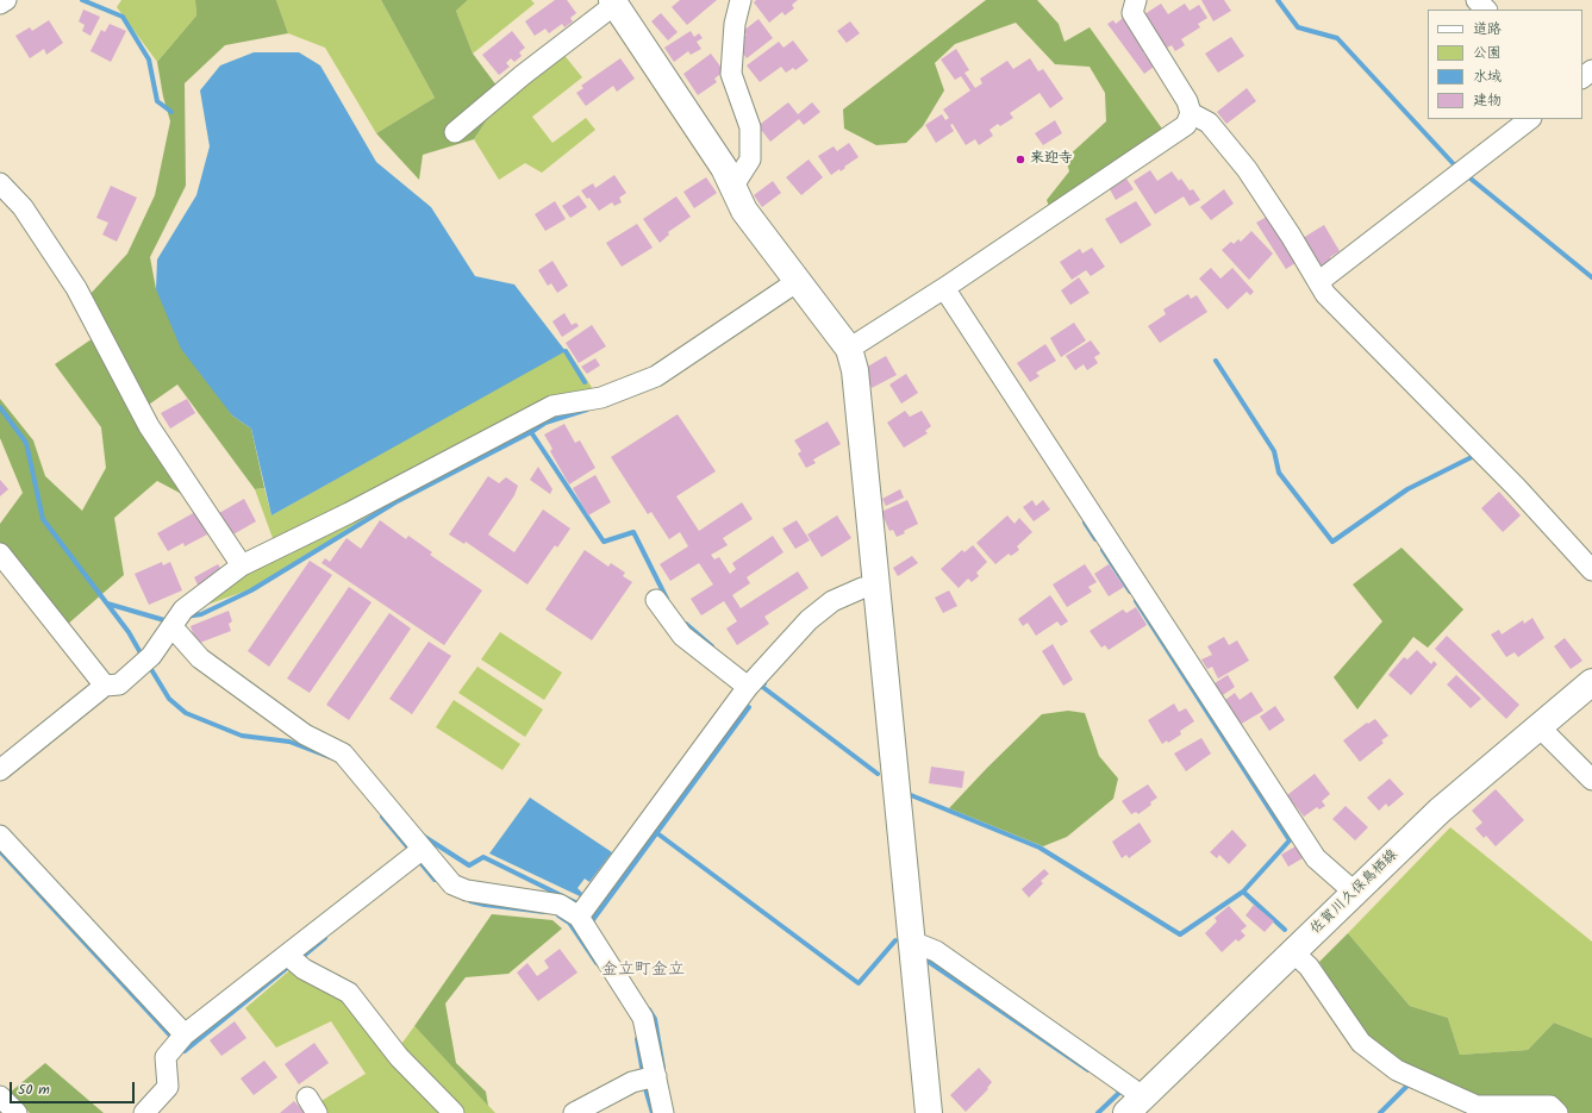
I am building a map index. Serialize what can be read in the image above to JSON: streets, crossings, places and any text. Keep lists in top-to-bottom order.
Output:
{
  "streets": {
    "street": ["佐賀川久保鳥栖線"]
  },
  "districts": ["金立町金立"],
  "places": ["来迎寺"],
  "legend": [
    "道路",
    "公園",
    "水域",
    "建物"
  ],
  "scale_bar": "50 m"
}
